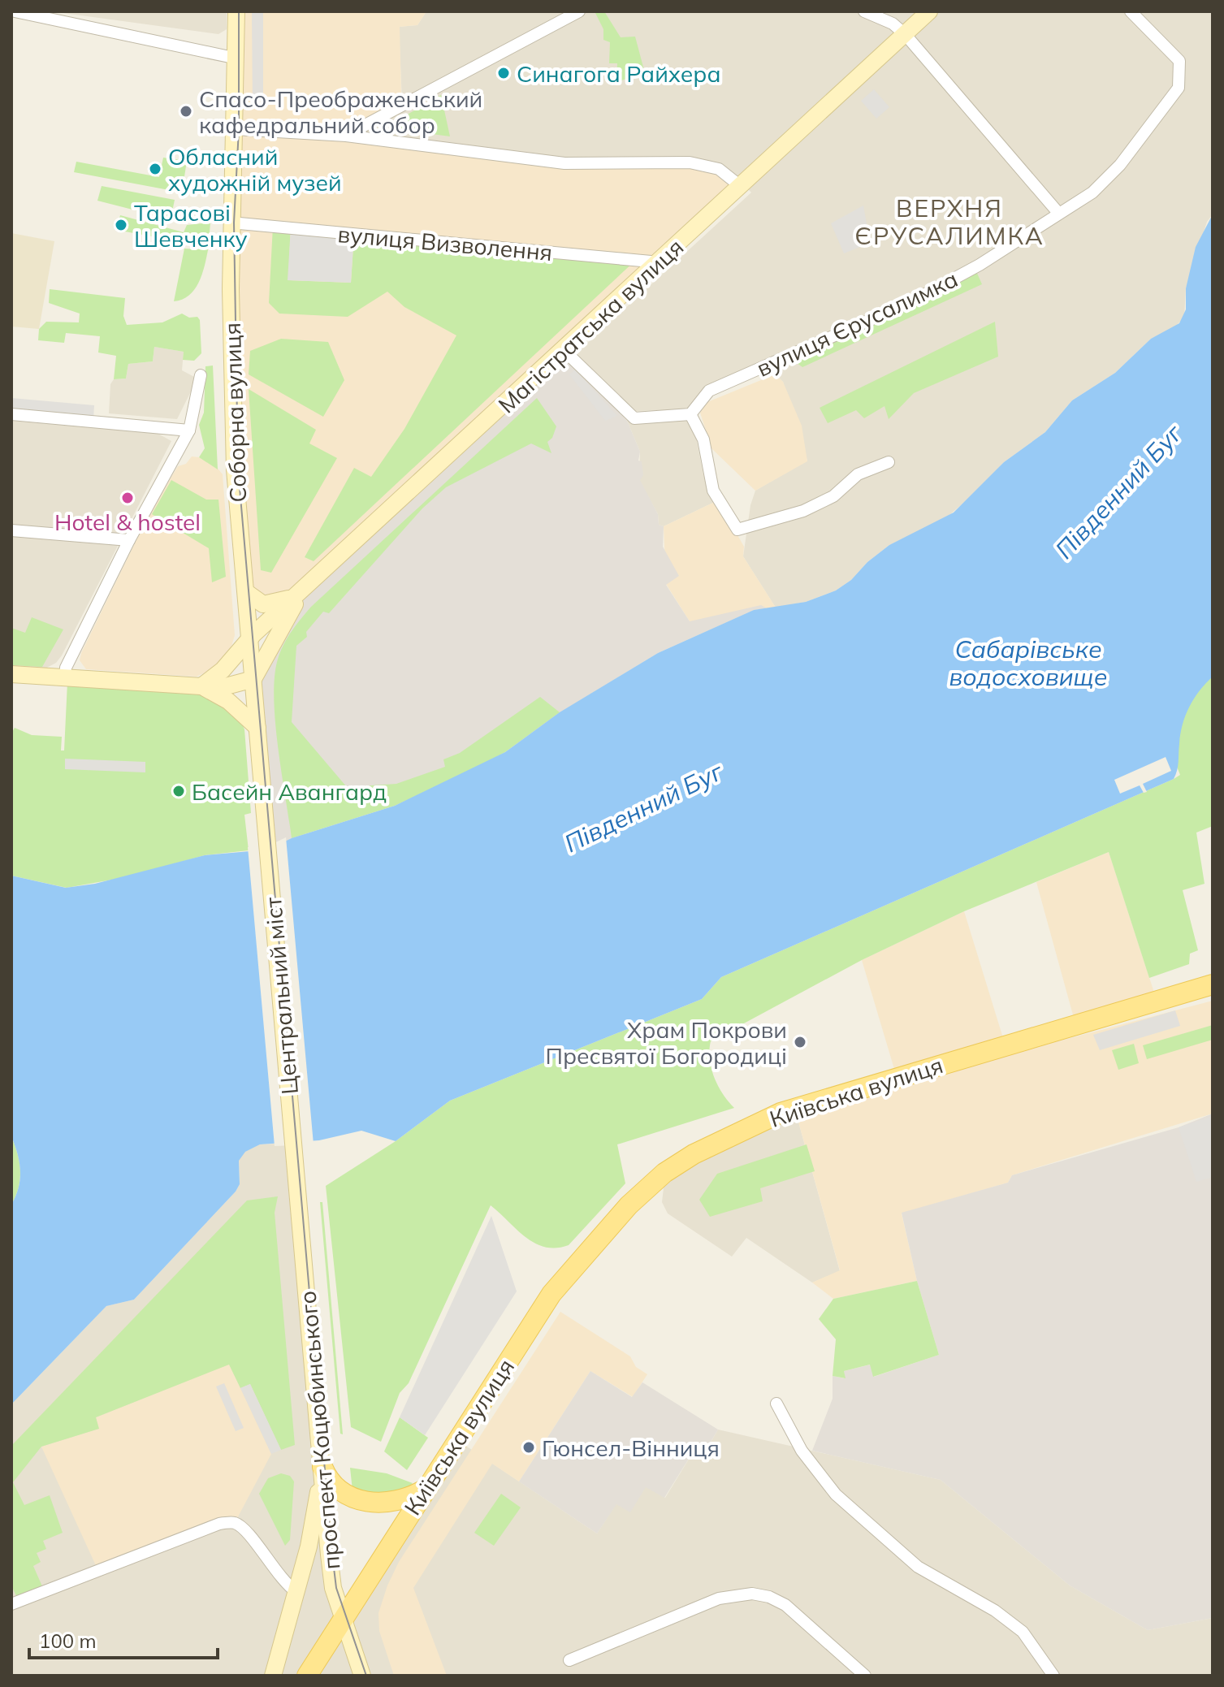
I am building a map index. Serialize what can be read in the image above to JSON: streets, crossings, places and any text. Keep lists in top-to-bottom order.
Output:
{
  "streets": {
    "main road": ["Київська вулиця"],
    "street": [
      "вулиця Визволення",
      "вулиця Єрусалимка",
      "Магістратська вулиця",
      "Соборна вулиця",
      "Центральний міст",
      "проспект Коцюбинського"
    ]
  },
  "crossings": [
    ["вулиця Визволення", "Магістратська вулиця"],
    ["вулиця Визволення", "Соборна вулиця"],
    ["Магістратська вулиця", "Соборна вулиця"],
    ["Соборна вулиця", "Центральний міст"],
    ["Центральний міст", "проспект Коцюбинського"],
    ["Київська вулиця", "проспект Коцюбинського"]
  ],
  "districts": ["ВЕРХНЯ ЄРУСАЛИМКА"],
  "water": ["Південний Буг", "Сабарівське водосховище"],
  "places": [
    "Синагога Райхера",
    "Спасо-Преображенський кафедральний собор",
    "Обласний художній музей",
    "Тарасові Шевченку",
    "Hotel & hostel",
    "Басейн Авангард",
    "Храм Покрови Пресвятої Богородиці",
    "Гюнсел-Вінниця"
  ],
  "scale_bar": "100 m"
}
